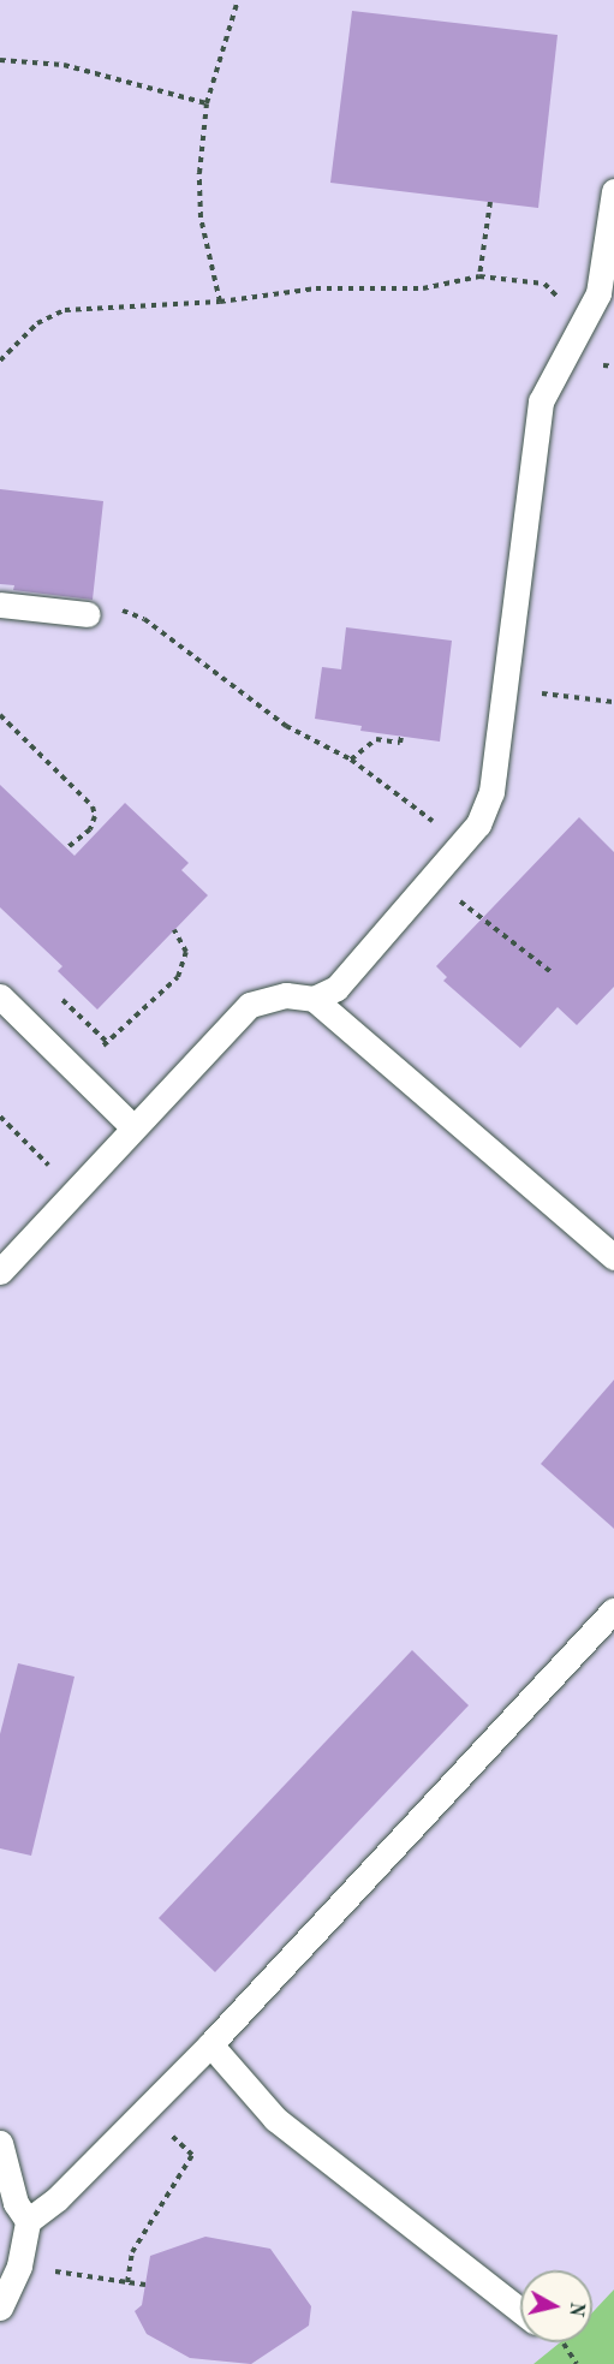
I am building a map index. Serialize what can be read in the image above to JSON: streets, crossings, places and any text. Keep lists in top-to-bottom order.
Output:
{
  "north": "right"
}
